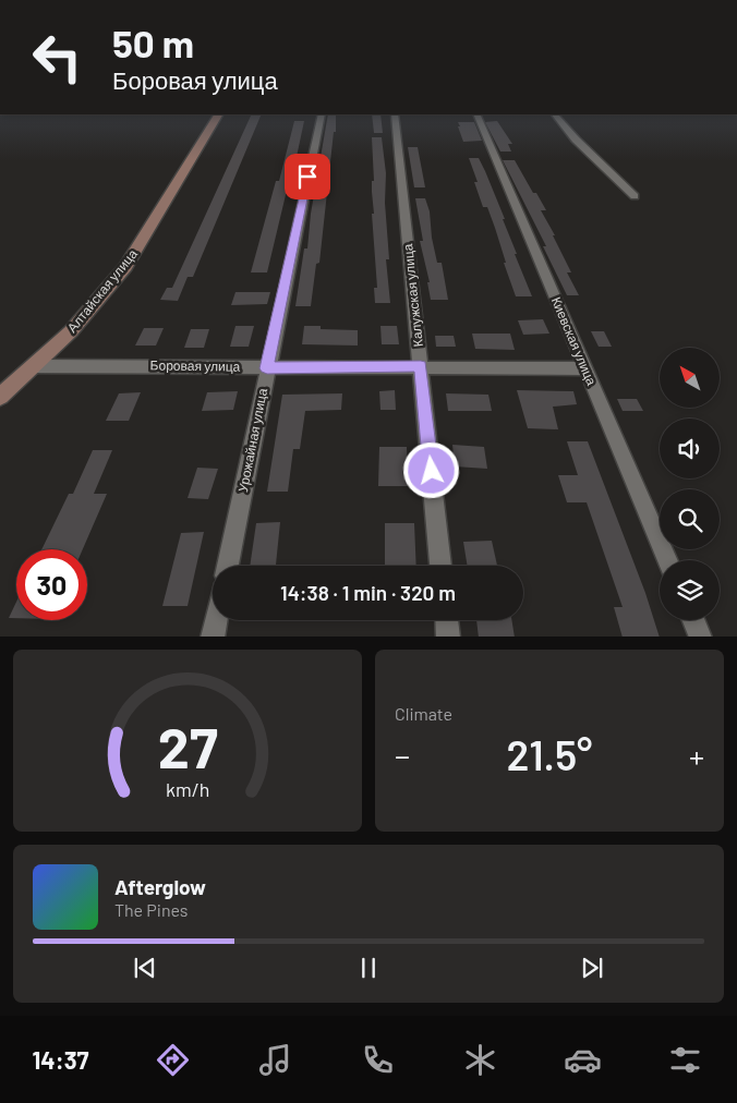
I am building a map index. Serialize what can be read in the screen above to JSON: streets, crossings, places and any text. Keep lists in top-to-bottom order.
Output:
{
  "streets": {
    "main road": ["Алтайская улица"],
    "street": [
      "Калужская улица",
      "Киевская улица",
      "Боровая улица",
      "Урожайная улица"
    ]
  },
  "crossings": [
    ["Алтайская улица", "Боровая улица"],
    ["Калужская улица", "Боровая улица"],
    ["Киевская улица", "Боровая улица"],
    ["Боровая улица", "Урожайная улица"]
  ],
  "north": "top left",
  "page": {
    "turn": ["50 m", "Боровая улица"],
    "limit": "30",
    "trip": "14:38 · 1 min · 320 m",
    "tile": "Climate",
    "heat": ["−", "21.5°", "+"],
    "song": ["Afterglow", "The Pines"],
    "tabs": "14:37",
    "gauge": ["27", "km/h"]
  }
}
